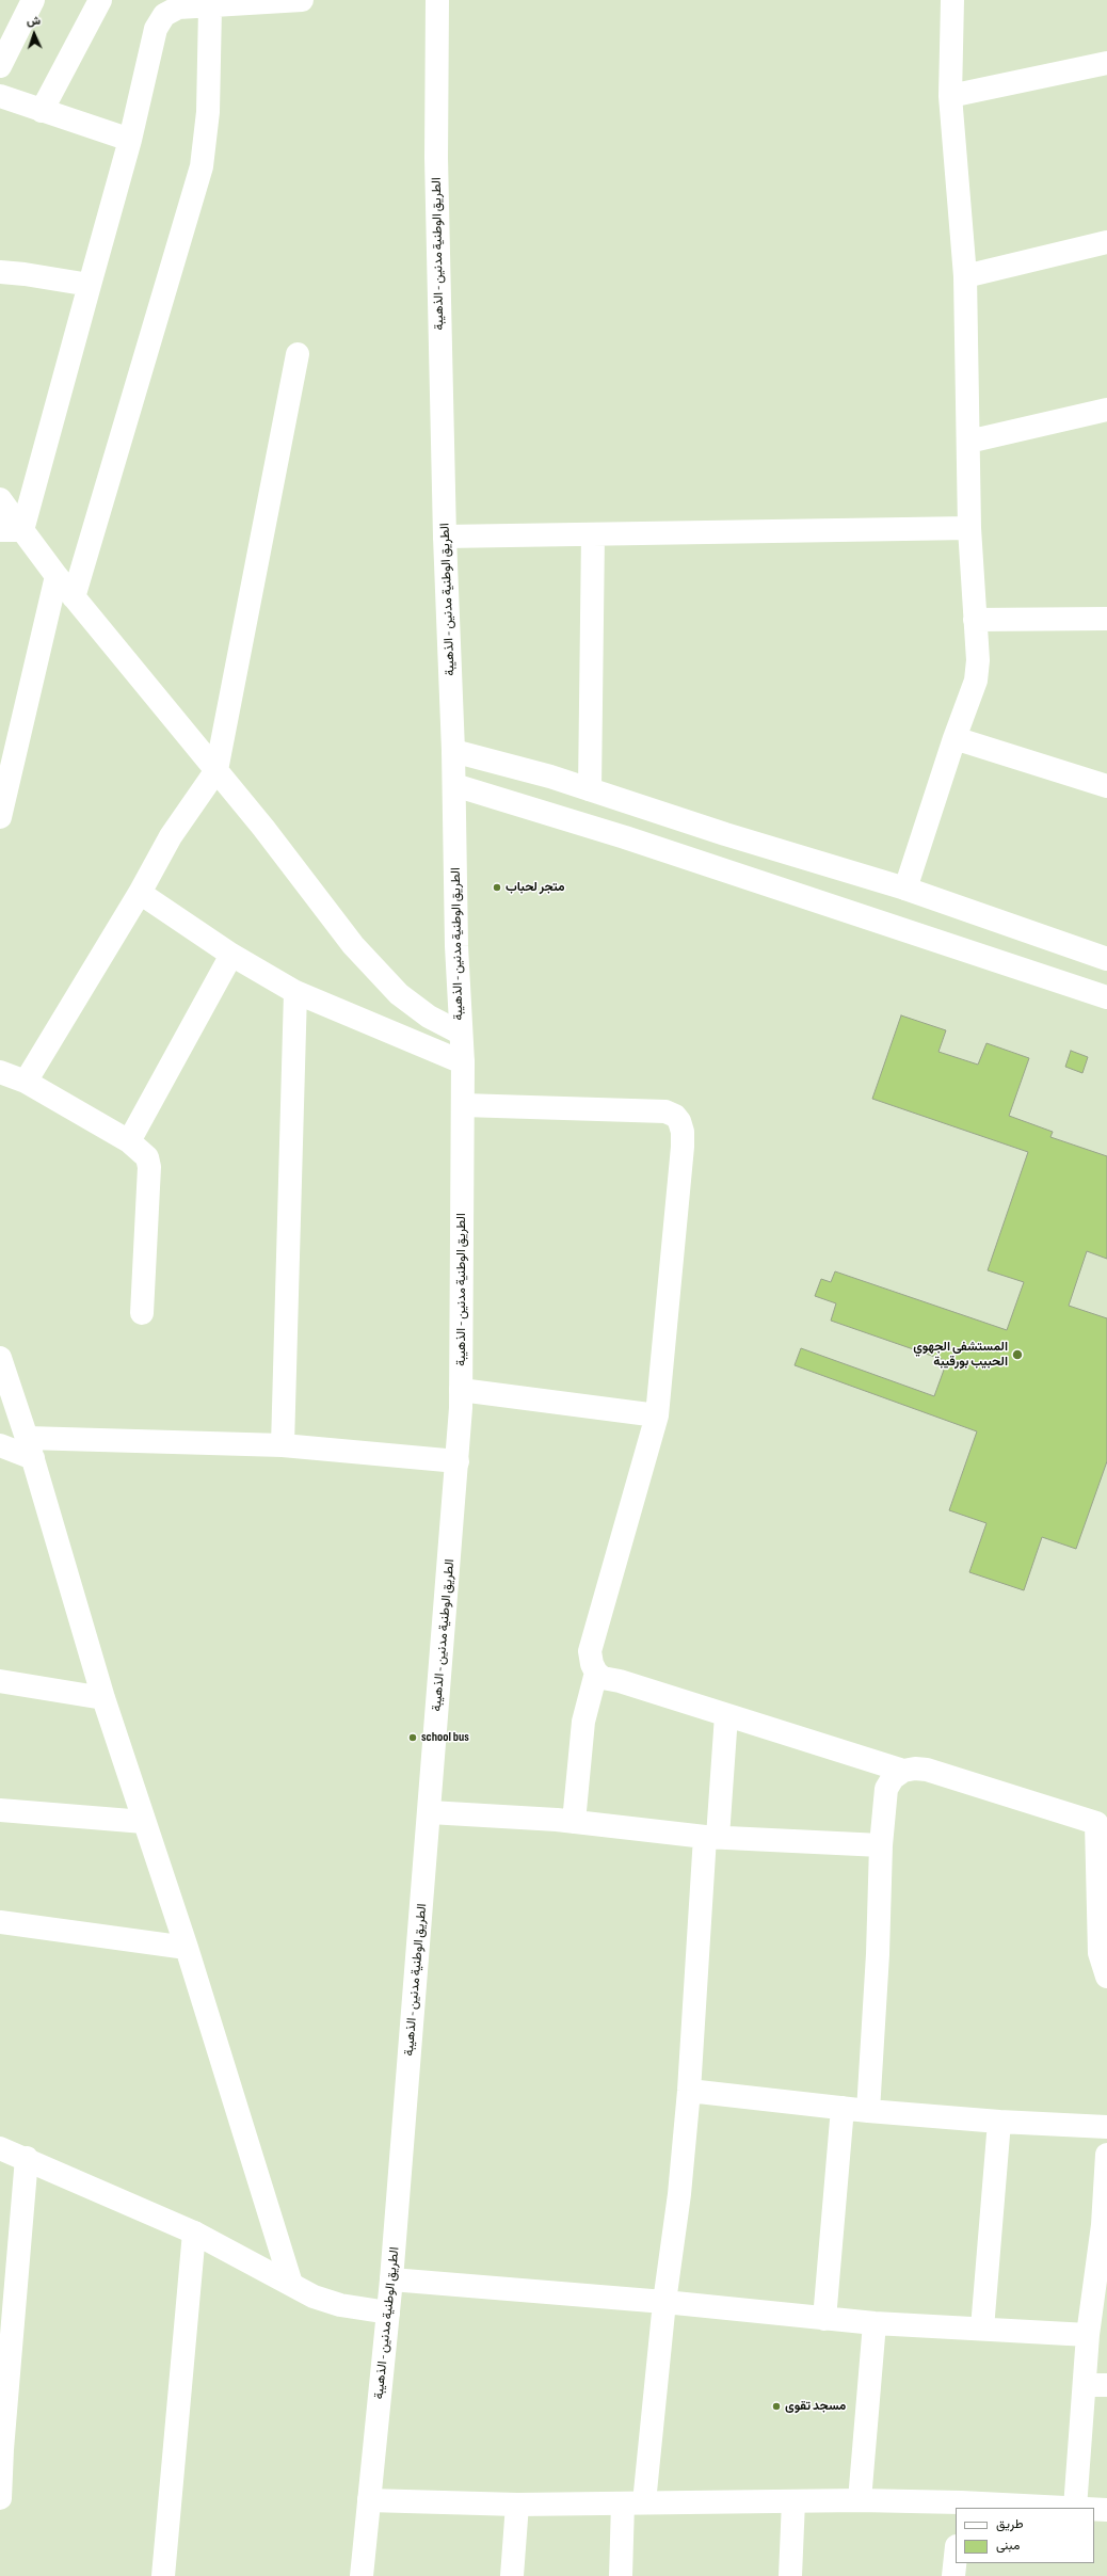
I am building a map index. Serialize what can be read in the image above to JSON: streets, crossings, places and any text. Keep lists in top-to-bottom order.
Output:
{
  "streets": {
    "street": ["الطريق الوطنية مدنين - الذهيبة"]
  },
  "places": [
    "متجر لحباب",
    "المستشفى الجهوي الحبيب بورقيبة",
    "school bus",
    "مسجد تقوى"
  ],
  "legend": ["طريق", "مبنى"],
  "north": "top"
}
